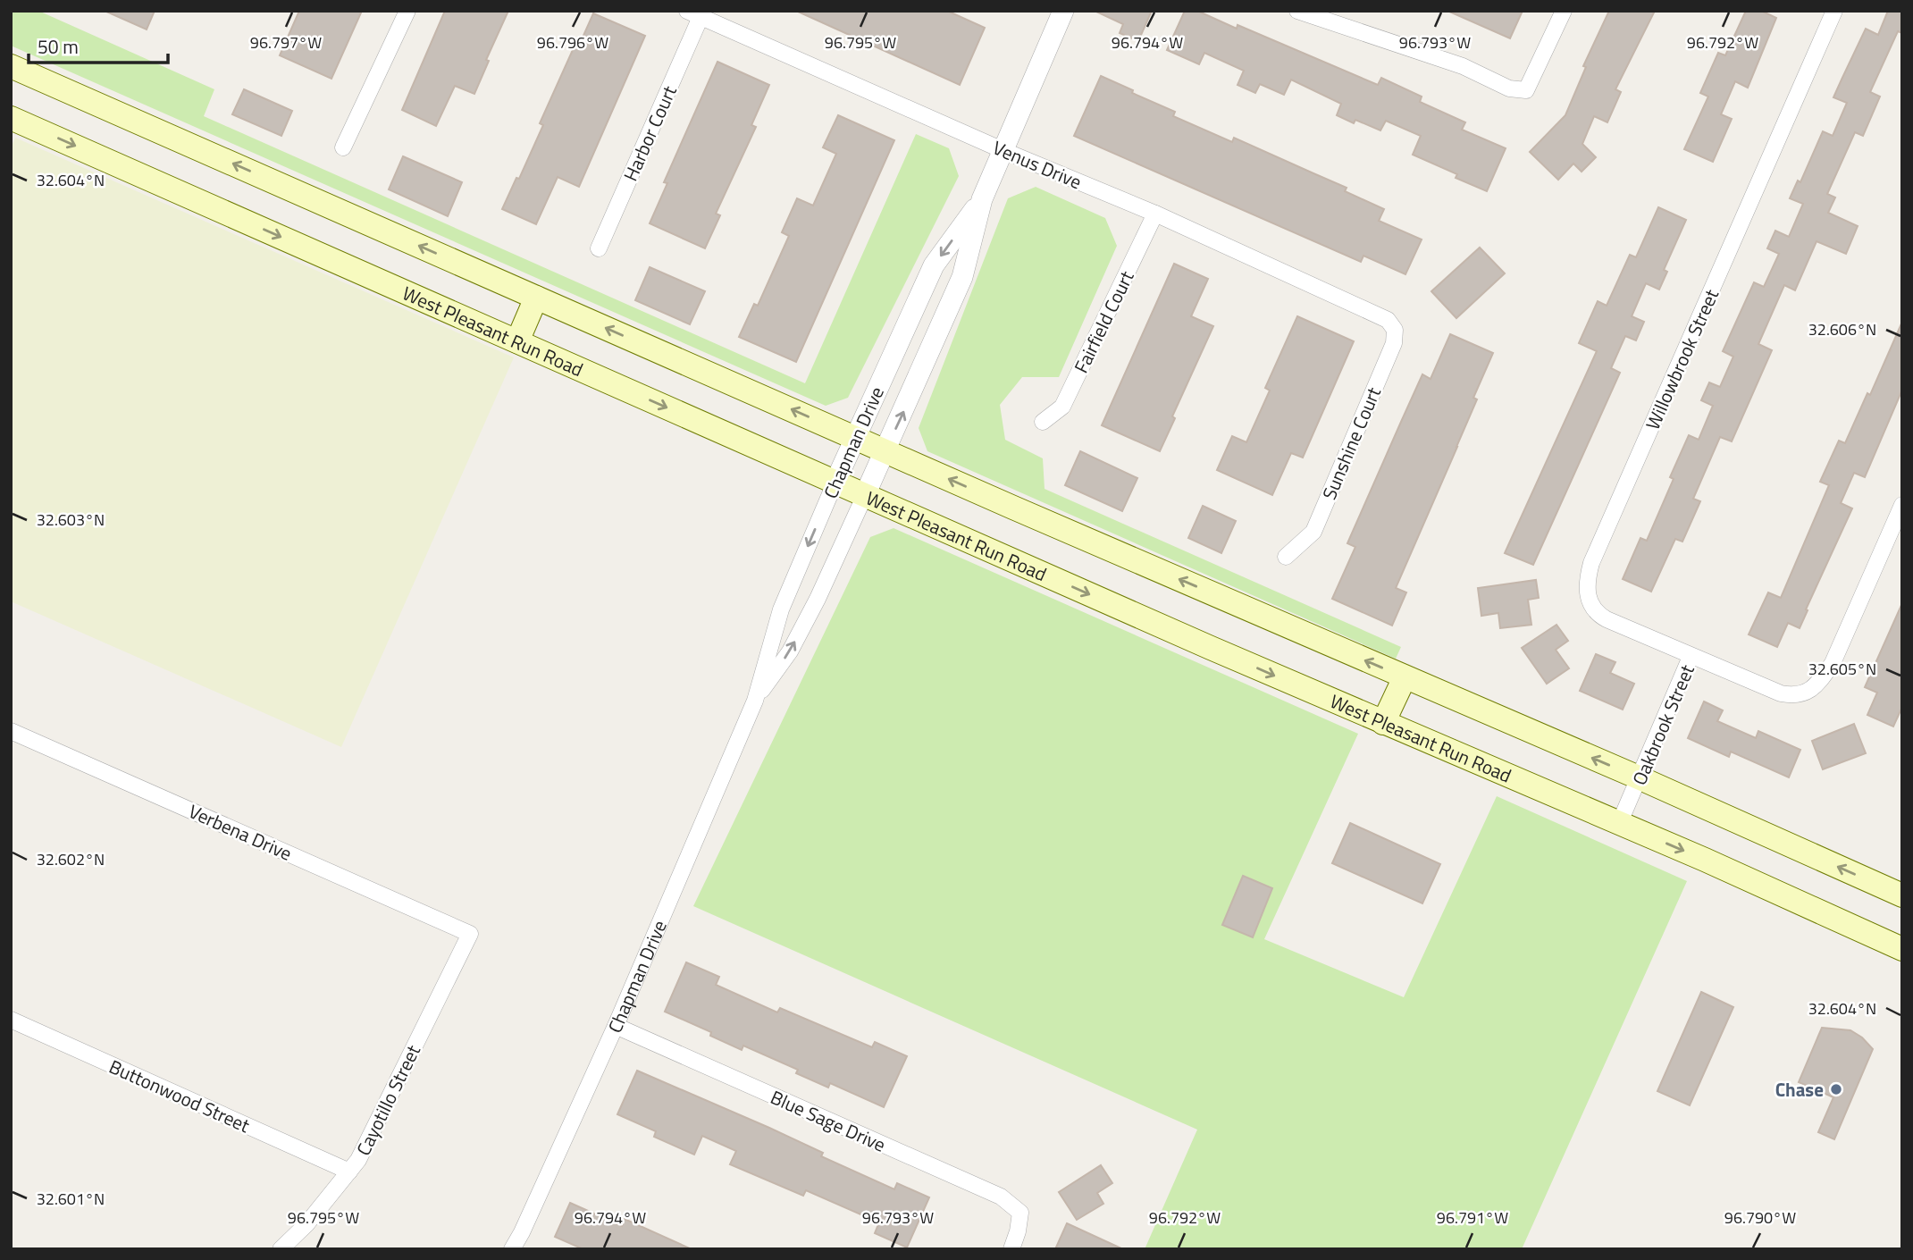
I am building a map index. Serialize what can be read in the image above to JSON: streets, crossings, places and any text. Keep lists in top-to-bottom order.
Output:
{
  "streets": {
    "main road": ["West Pleasant Run Road"],
    "street": [
      "Harbor Court",
      "Venus Drive",
      "Fairfield Court",
      "Willowbrook Street",
      "Chapman Drive",
      "Sunshine Court",
      "Oakbrook Street",
      "Verbena Drive",
      "Buttonwood Street",
      "Cayotillo Street",
      "Blue Sage Drive"
    ]
  },
  "crossings": [
    ["Harbor Court", "Venus Drive"],
    ["Venus Drive", "Fairfield Court"],
    ["Venus Drive", "Chapman Drive"],
    ["Venus Drive", "Sunshine Court"],
    ["West Pleasant Run Road", "Chapman Drive"],
    ["West Pleasant Run Road", "Oakbrook Street"],
    ["Willowbrook Street", "Oakbrook Street"],
    ["Chapman Drive", "Blue Sage Drive"],
    ["Verbena Drive", "Cayotillo Street"],
    ["Buttonwood Street", "Cayotillo Street"]
  ],
  "places": ["Chase"],
  "scale_bar": "50 m",
  "coordinates": [
    "96.796°W",
    "96.795°W",
    "96.794°W",
    "96.793°W",
    "96.792°W",
    "96.797°W",
    "32.604°N",
    "32.606°N",
    "32.603°N",
    "32.605°N",
    "32.602°N",
    "32.601°N",
    "96.791°W",
    "96.790°W"
  ]
}
